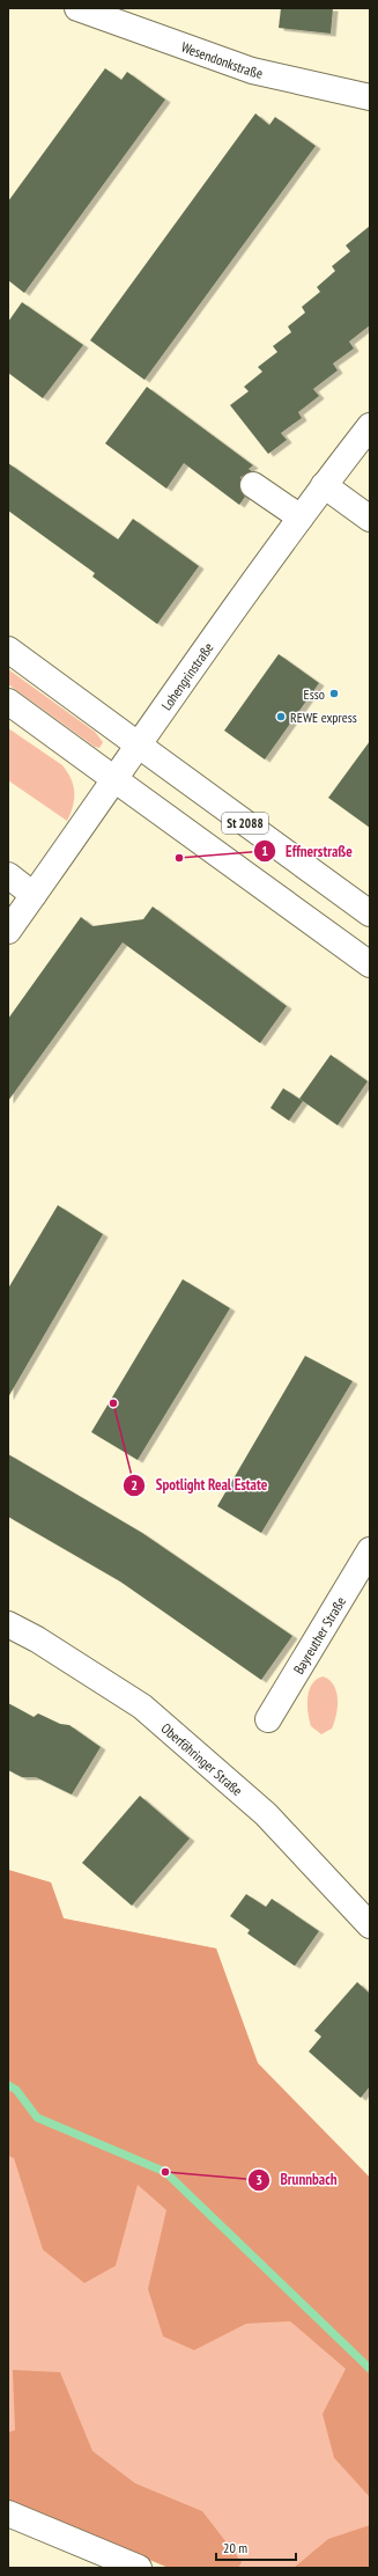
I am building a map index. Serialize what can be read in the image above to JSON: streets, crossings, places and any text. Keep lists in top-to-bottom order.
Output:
{
  "streets": {
    "main road": [
      "Wesendonkstraße",
      "Lohengrinstraße",
      "St 2088",
      "Bayreuther Straße",
      "Oberföhringer Straße"
    ]
  },
  "crossings": [
    ["Lohengrinstraße", "St 2088"]
  ],
  "places": [
    "Esso",
    "REWE express",
    "Effnerstraße",
    "Spotlight Real Estate",
    "Brunnbach"
  ],
  "scale_bar": "20 m"
}
